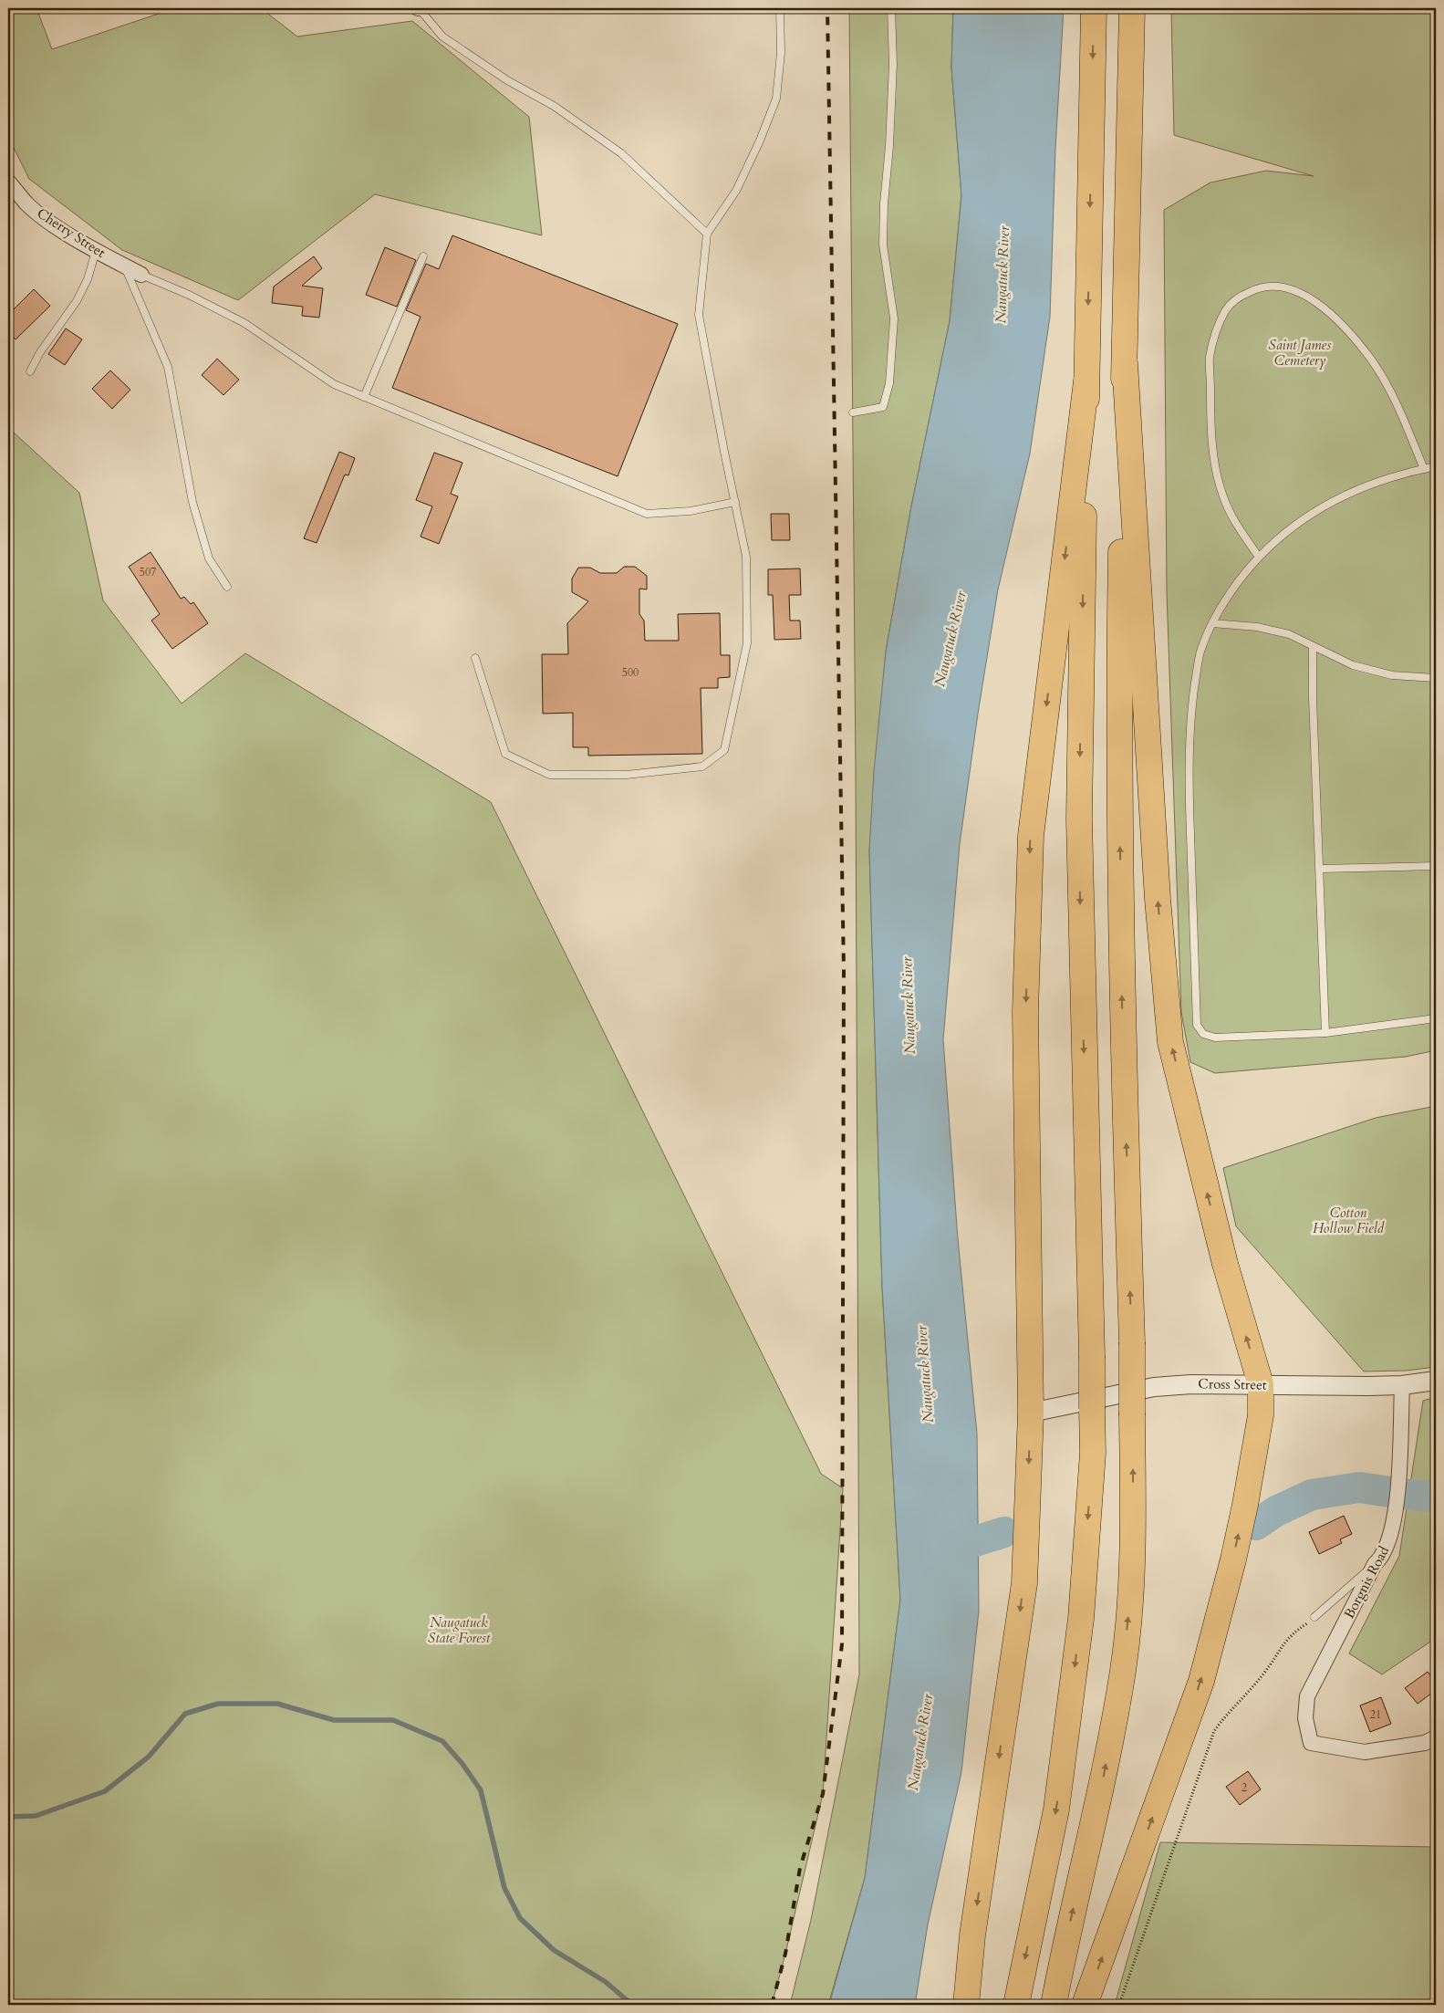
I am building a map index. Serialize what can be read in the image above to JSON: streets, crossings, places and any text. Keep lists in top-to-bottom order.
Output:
{
  "streets": {
    "street": ["Cherry Street", "Cross Street", "Borgnis Road"]
  },
  "crossings": [
    ["Cross Street", "Borgnis Road"]
  ],
  "water": ["Naugatuck River"],
  "parks": ["Saint James Cemetery", "Cotton Hollow Field", "Naugatuck State Forest"],
  "house_numbers": [
    "507",
    "500",
    "21",
    "2"
  ]
}
